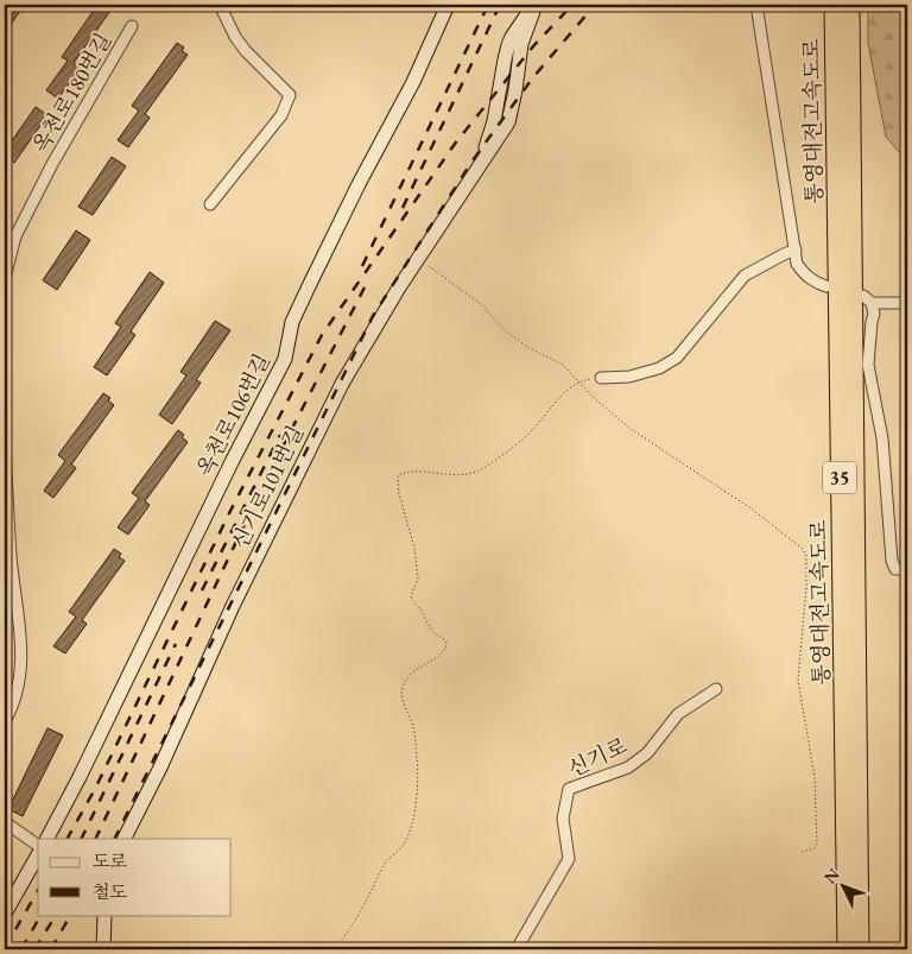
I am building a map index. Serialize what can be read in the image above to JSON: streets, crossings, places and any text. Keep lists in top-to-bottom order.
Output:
{
  "streets": {
    "highway": ["통영대전고속도로", "35"],
    "street": [
      "옥천로180번길",
      "옥천로106번길",
      "신기로101번길",
      "신기로"
    ]
  },
  "legend": ["도로", "철도"],
  "north": "top left"
}
